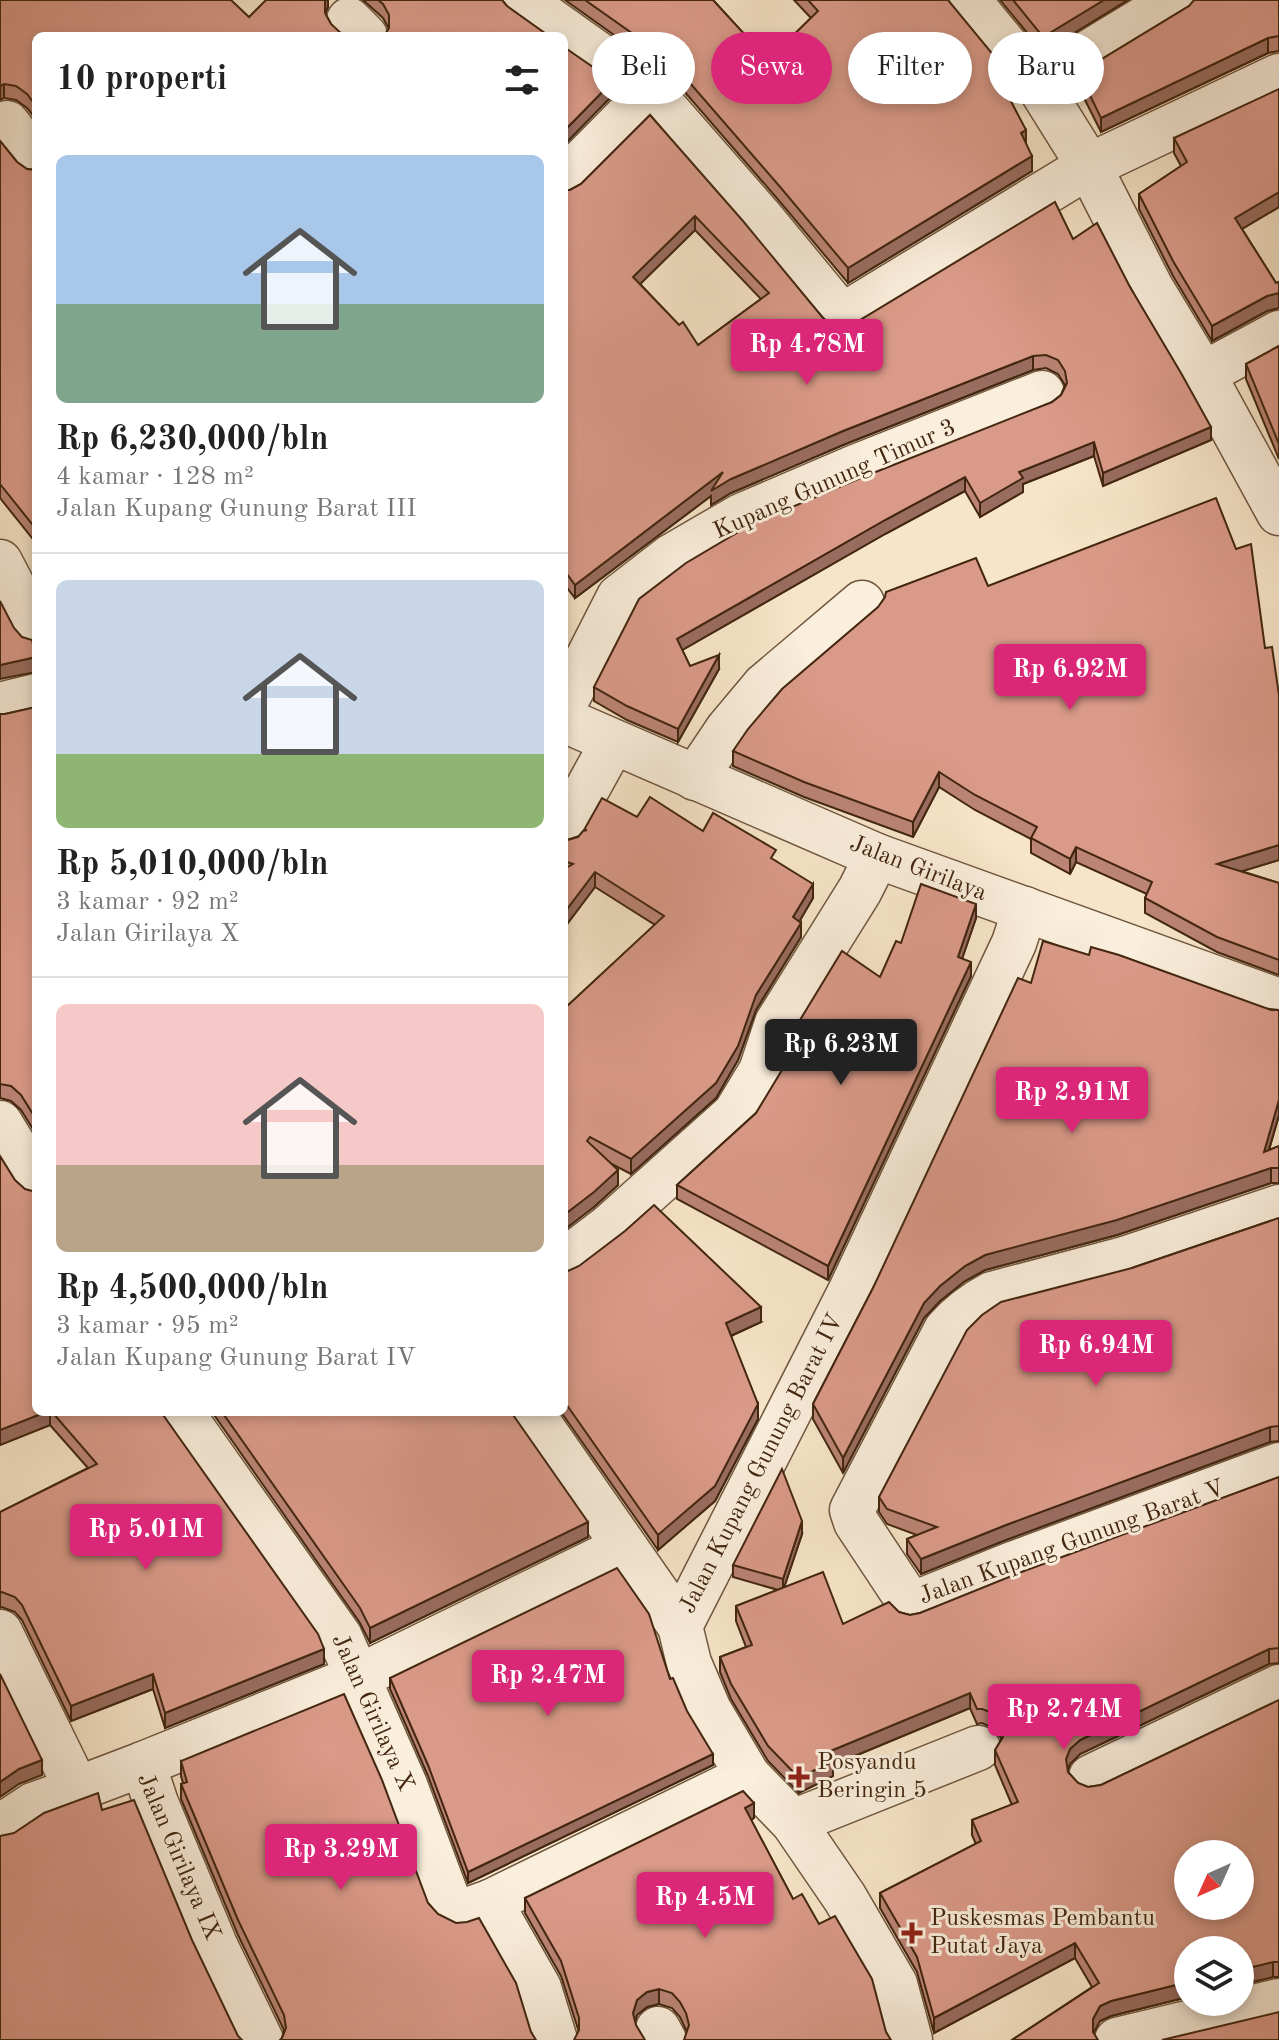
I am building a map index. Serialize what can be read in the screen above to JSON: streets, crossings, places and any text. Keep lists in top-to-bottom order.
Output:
{
  "streets": {
    "street": [
      "Kupang Gunung Timur 3",
      "Jalan Girilaya",
      "Jalan Kupang Gunung Barat IV",
      "Jalan Kupang Gunung Barat V",
      "Jalan Girilaya X",
      "Jalan Girilaya IX"
    ]
  },
  "crossings": [
    ["Jalan Girilaya", "Jalan Kupang Gunung Barat IV"]
  ],
  "places": {
    "health": ["Posyandu Beringin 5", "Puskesmas Pembantu Putat Jaya"]
  },
  "north": "bottom left",
  "page": {
    "chip": [
      "Beli",
      "Sewa",
      "Filter",
      "Baru"
    ],
    "heading": "10 properti",
    "list": [
      {
        "name": "Rp 6,230,000/bln",
        "note": "4 kamar · 128 m² · Jalan Kupang Gunung Barat III"
      },
      {
        "name": "Rp 5,010,000/bln",
        "note": "3 kamar · 92 m² · Jalan Girilaya X"
      },
      {
        "name": "Rp 4,500,000/bln",
        "note": "3 kamar · 95 m² · Jalan Kupang Gunung Barat IV"
      }
    ],
    "price": [
      "Rp 4.78M",
      "Rp 6.92M",
      "Rp 6.23M",
      "Rp 2.91M",
      "Rp 6.94M",
      "Rp 5.01M",
      "Rp 2.47M",
      "Rp 2.74M",
      "Rp 3.29M",
      "Rp 4.5M"
    ]
  }
}
